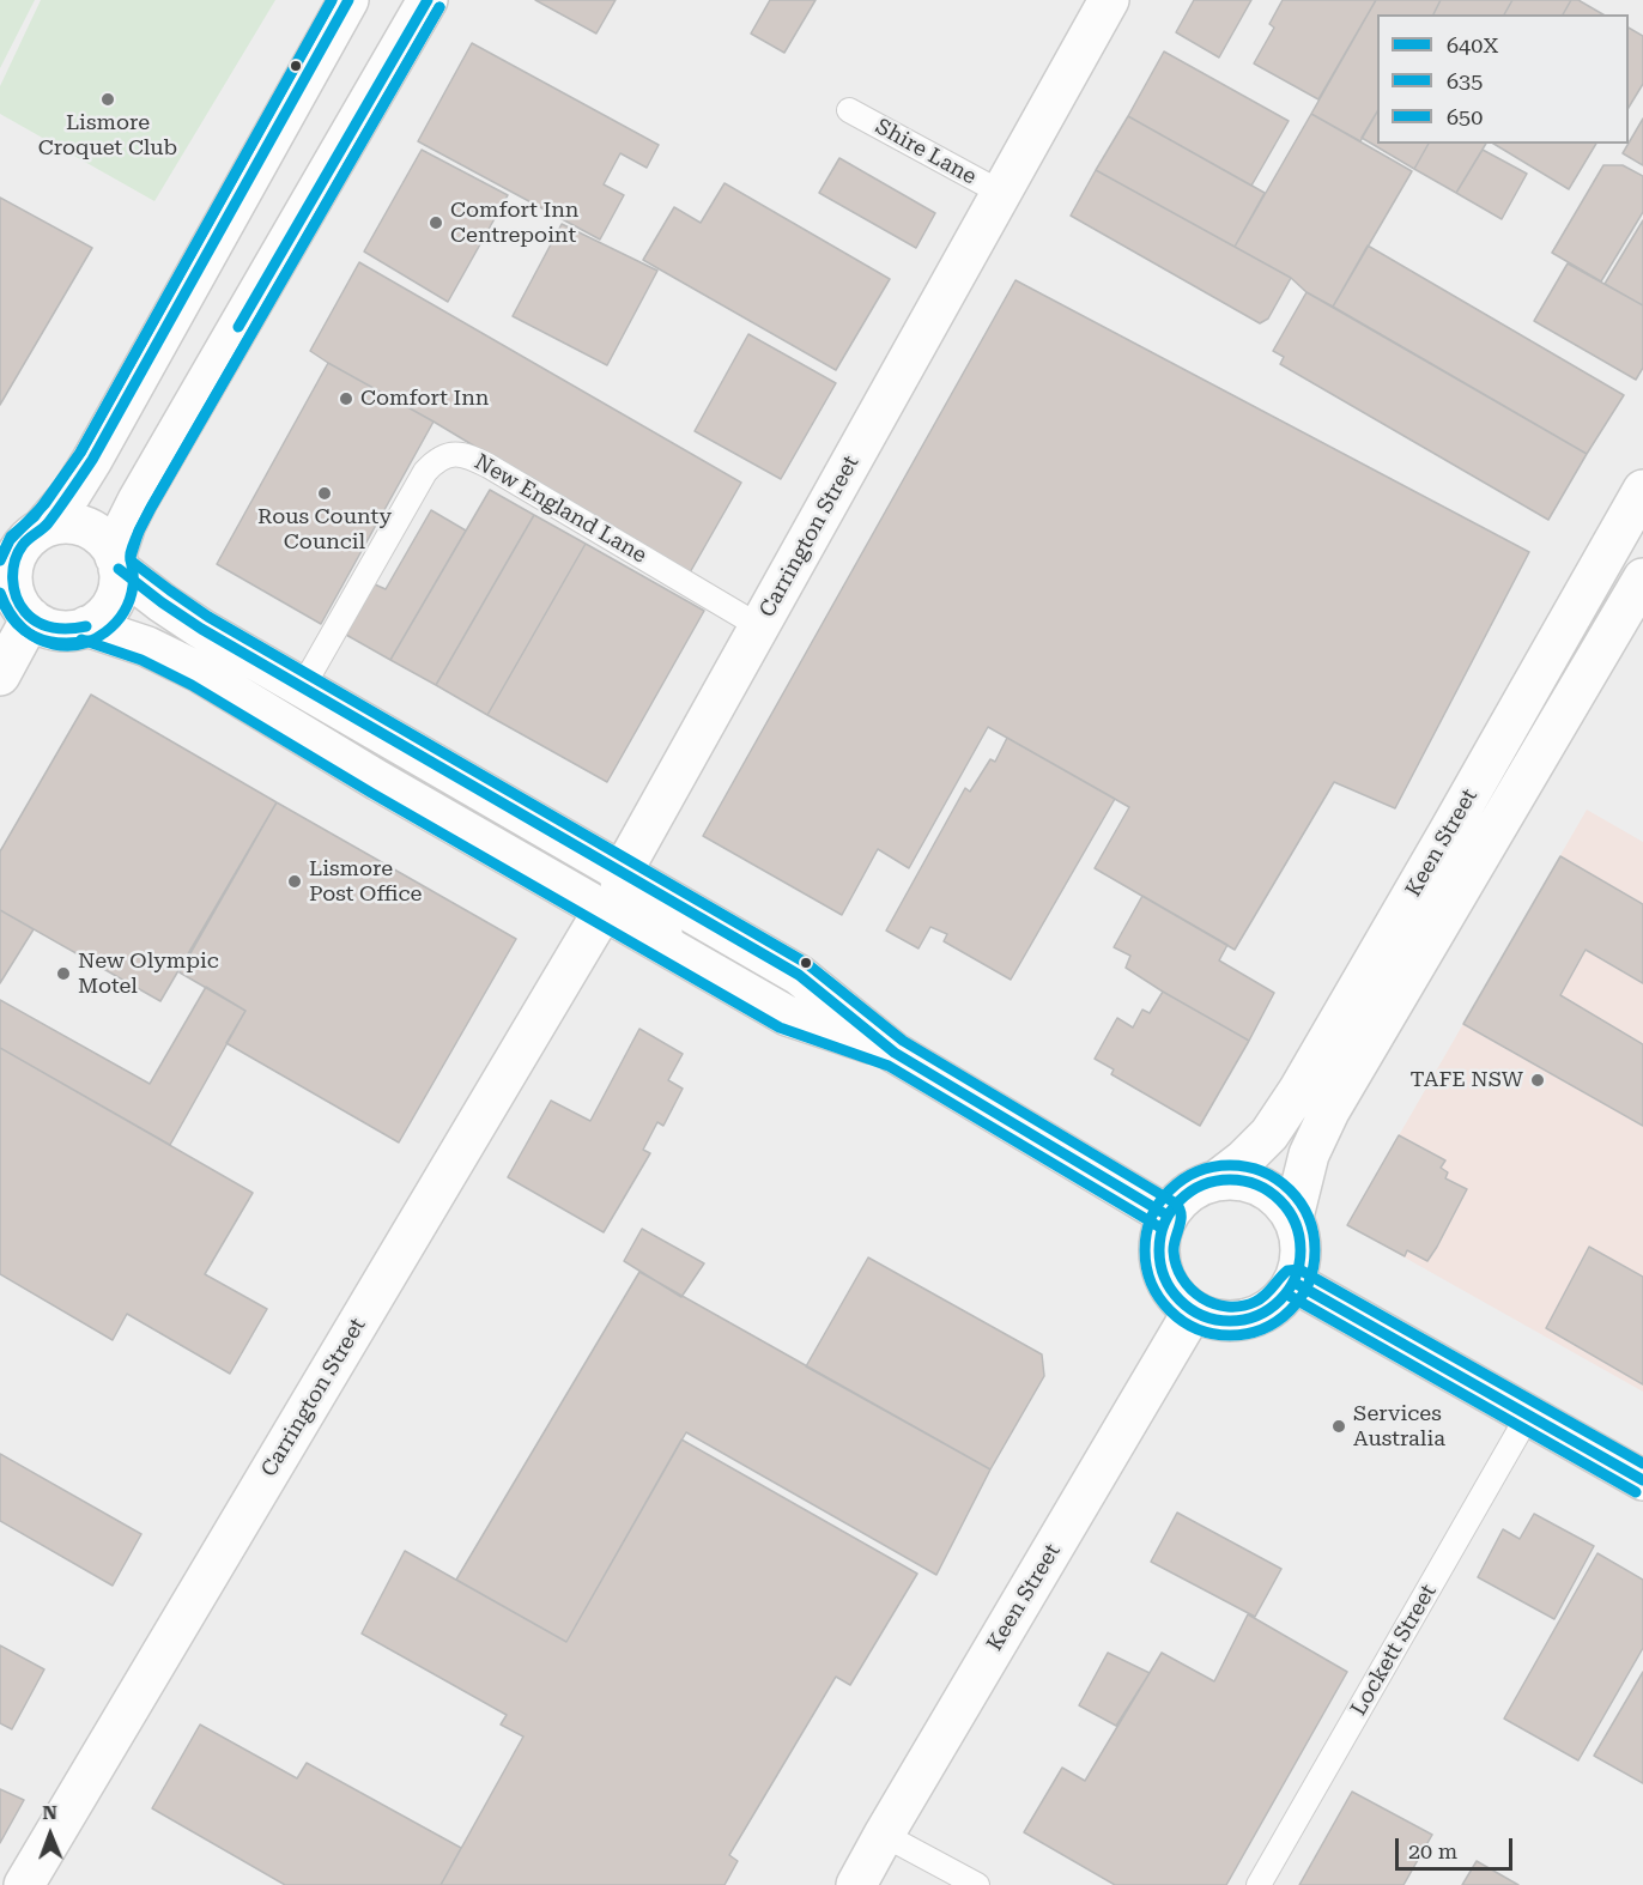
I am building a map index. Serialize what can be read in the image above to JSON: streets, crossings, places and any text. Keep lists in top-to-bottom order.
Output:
{
  "streets": {
    "street": ["Carrington Street", "Keen Street"],
    "lane": ["Shire Lane", "New England Lane", "Lockett Street"]
  },
  "crossings": [
    ["Shire Lane", "Carrington Street"],
    ["New England Lane", "Carrington Street"]
  ],
  "places": [
    "Lismore Croquet Club",
    "Comfort Inn Centrepoint",
    "Comfort Inn",
    "Rous County Council",
    "Lismore Post Office",
    "New Olympic Motel",
    "TAFE NSW",
    "Services Australia"
  ],
  "lines": ["transit line 640X", "transit line 635", "transit line 650"],
  "legend": ["640X", "635", "650"],
  "scale_bar": "20 m",
  "north": "top"
}
